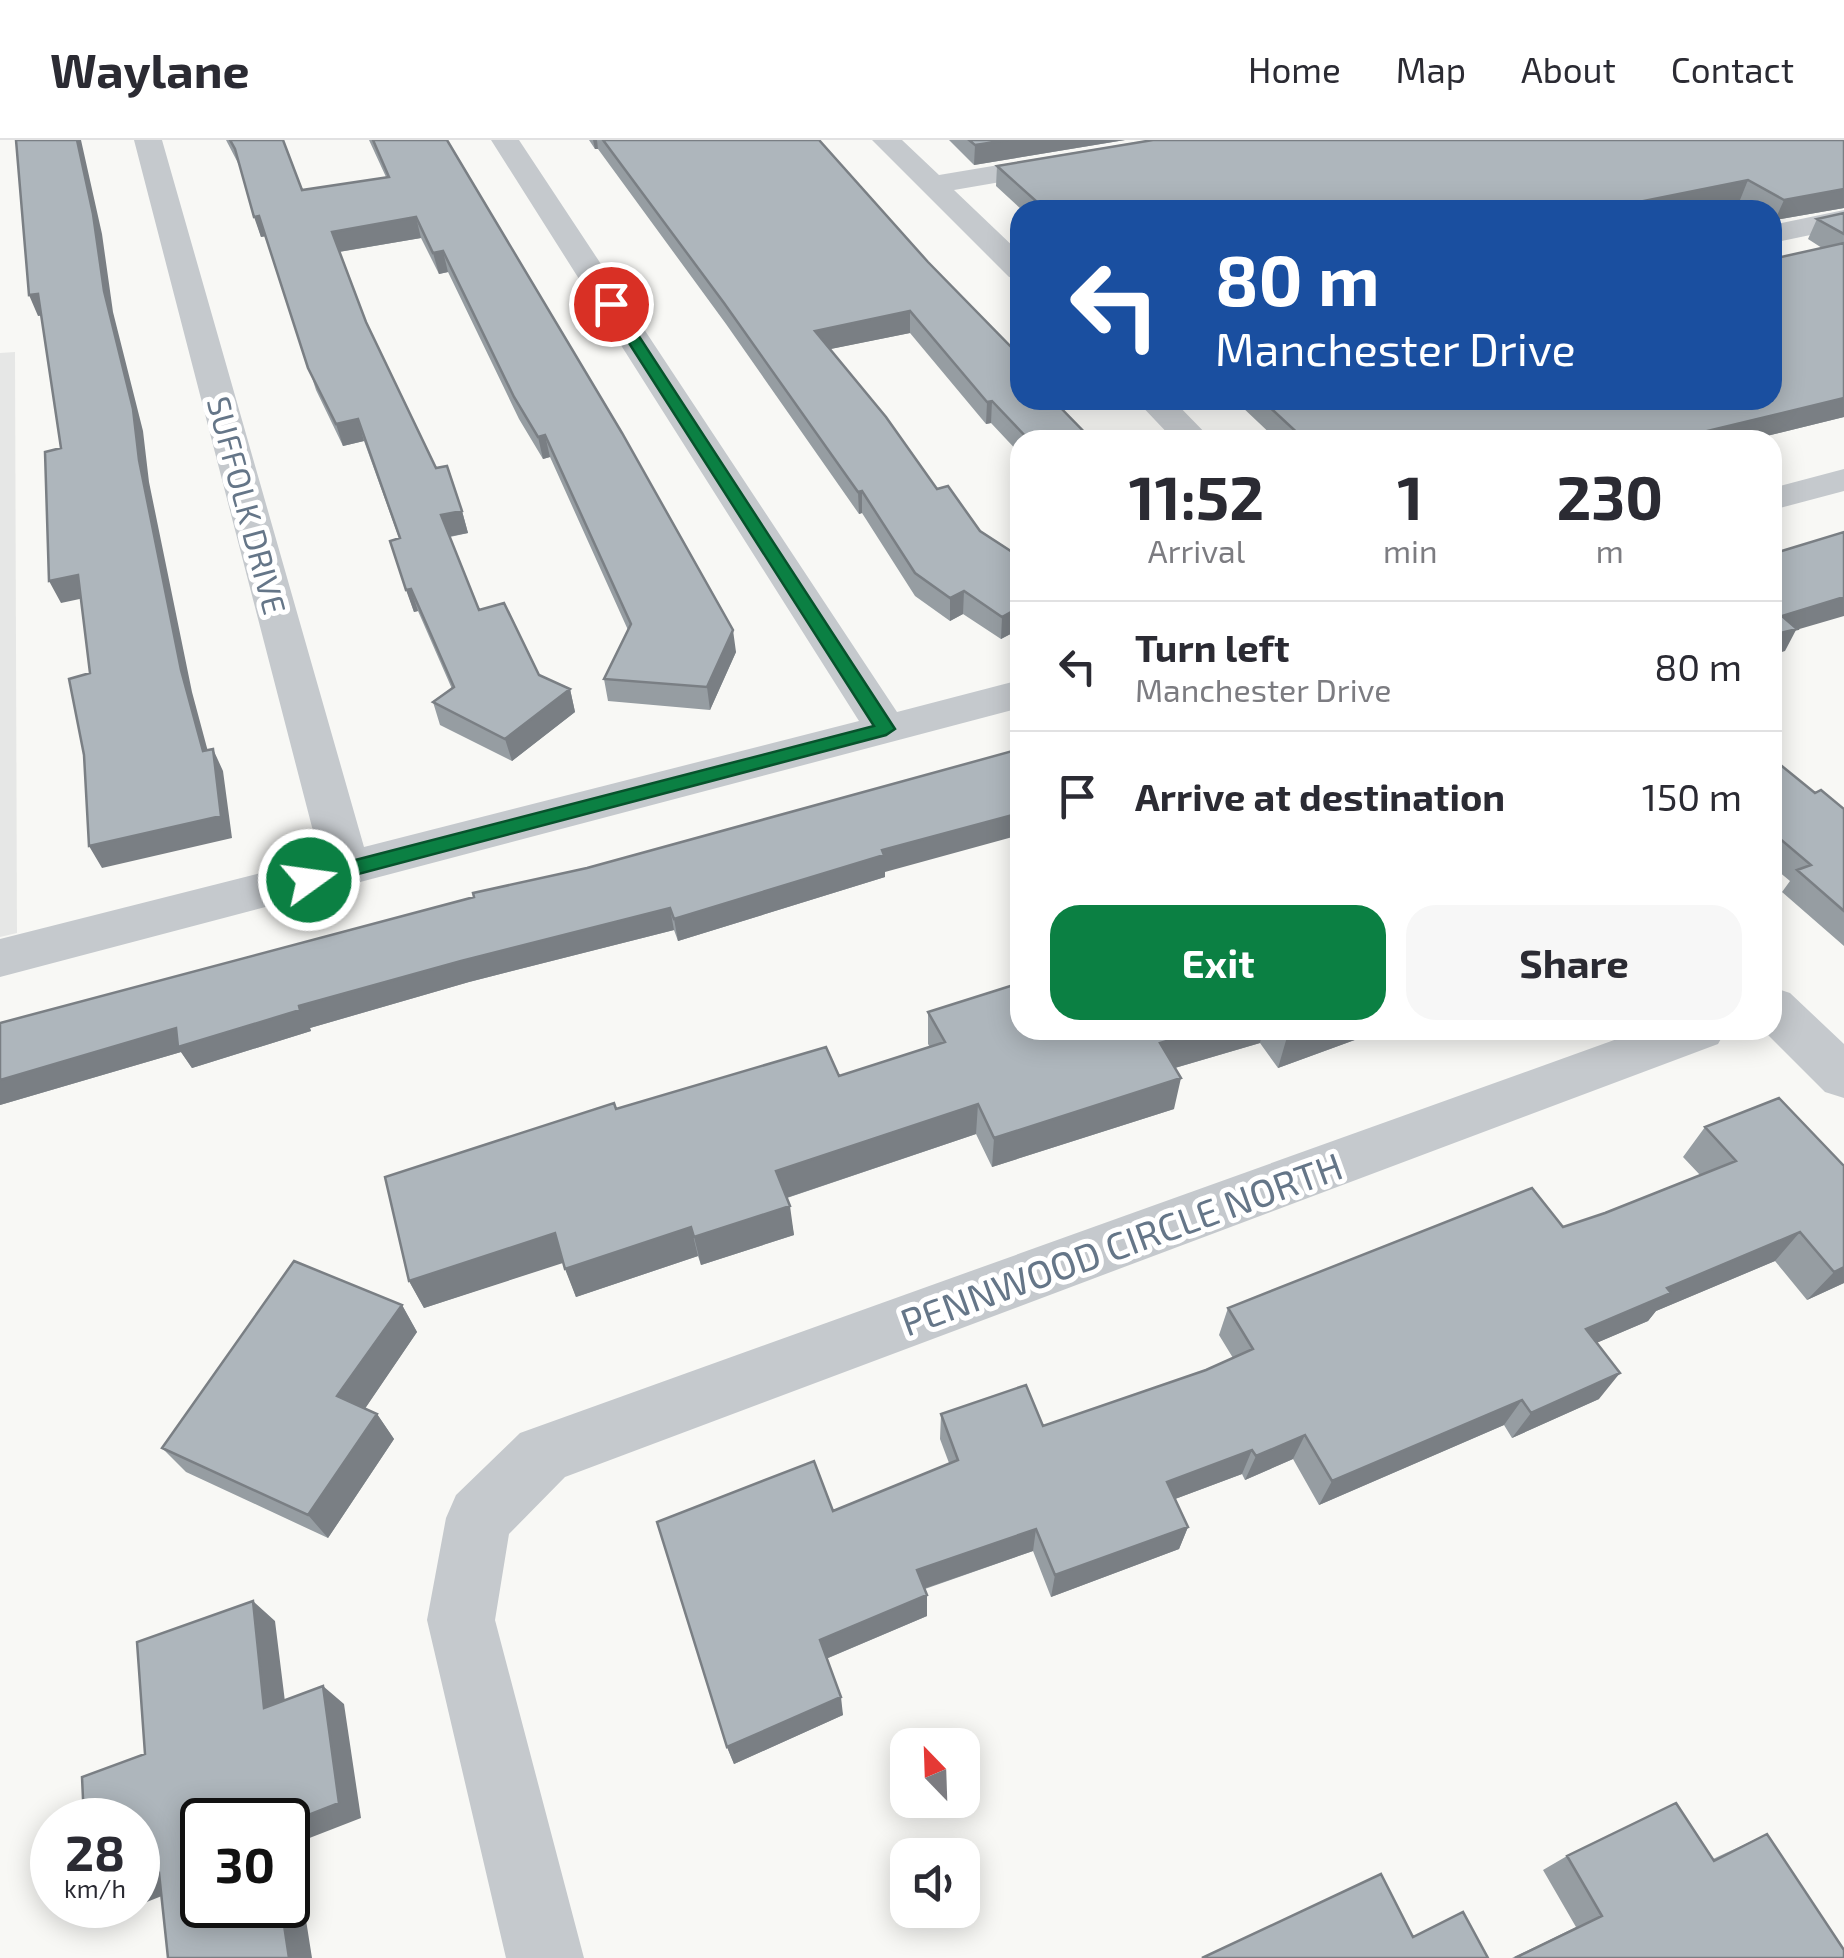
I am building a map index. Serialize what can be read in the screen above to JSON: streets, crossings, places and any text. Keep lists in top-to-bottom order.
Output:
{
  "streets": {
    "street": ["SUFFOLK DRIVE", "PENNWOOD CIRCLE NORTH"]
  },
  "north": "top left",
  "page": {
    "header": "Waylane",
    "nav": [
      "Home",
      "Map",
      "About",
      "Contact"
    ],
    "turn": ["80 m", "Manchester Drive"],
    "eta": [
      "11:52",
      "Arrival",
      "1",
      "min",
      "230",
      "m"
    ],
    "list": [
      {
        "name": "Turn left",
        "note": "Manchester Drive",
        "value": "80 m"
      },
      {
        "name": "Arrive at destination",
        "value": "150 m"
      }
    ],
    "buttons": ["Exit", "Share"],
    "speed": "28 km/h",
    "limit": "30"
  }
}
